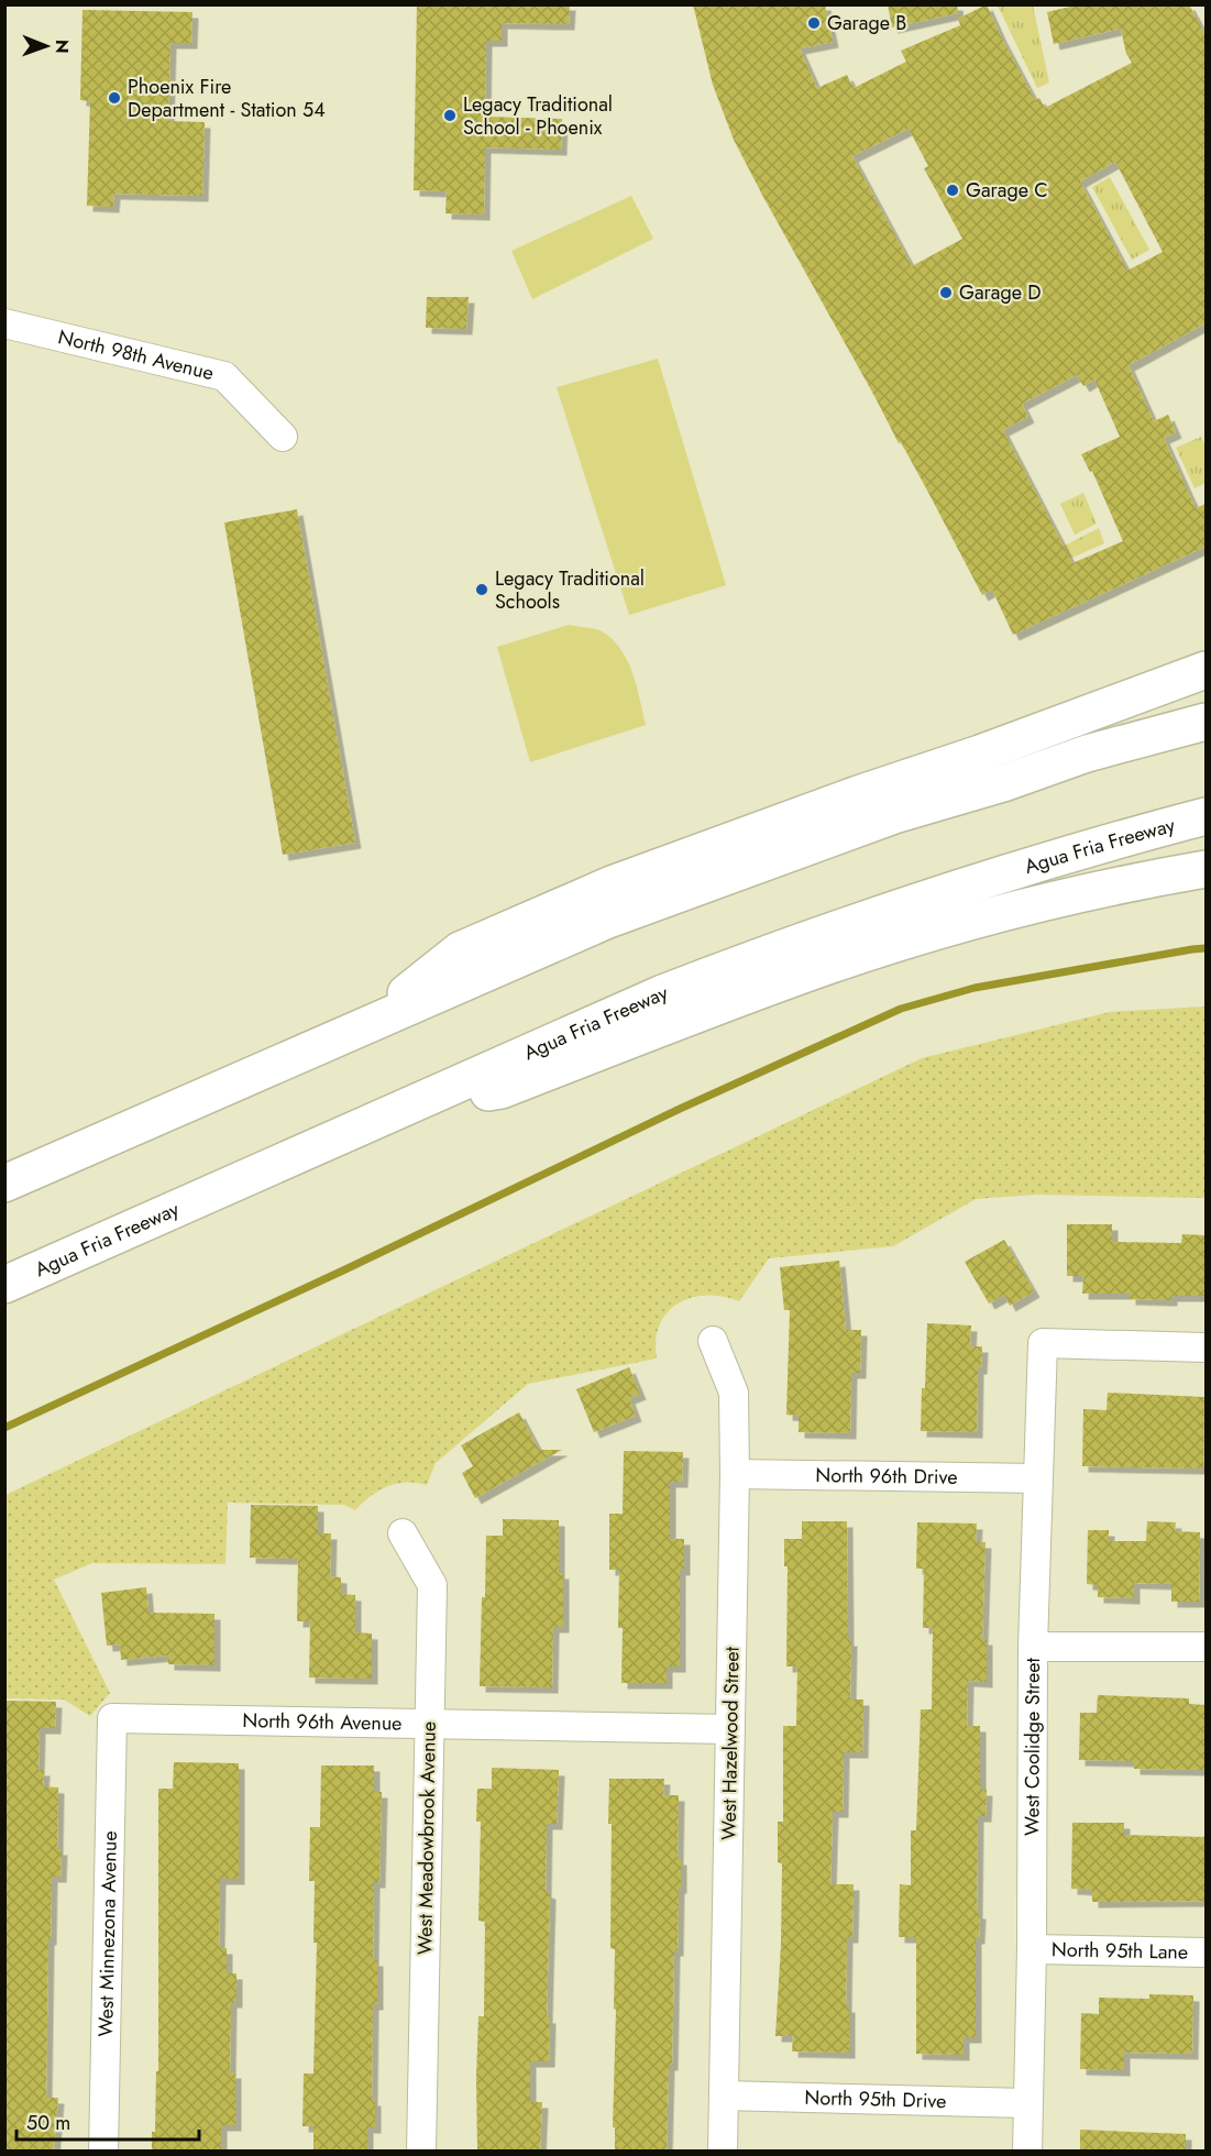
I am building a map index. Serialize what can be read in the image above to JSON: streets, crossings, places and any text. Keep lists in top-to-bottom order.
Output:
{
  "streets": {
    "highway": ["Agua Fria Freeway"],
    "street": [
      "North 98th Avenue",
      "North 96th Drive",
      "North 96th Avenue",
      "West Hazelwood Street",
      "West Coolidge Street",
      "West Meadowbrook Avenue",
      "West Minnezona Avenue",
      "North 95th Lane",
      "North 95th Drive"
    ]
  },
  "crossings": [
    ["North 96th Drive", "West Hazelwood Street"],
    ["North 96th Drive", "West Coolidge Street"],
    ["North 96th Avenue", "West Hazelwood Street"],
    ["North 96th Avenue", "West Meadowbrook Avenue"],
    ["North 96th Avenue", "West Minnezona Avenue"],
    ["West Hazelwood Street", "North 95th Drive"],
    ["West Coolidge Street", "North 95th Lane"],
    ["West Coolidge Street", "North 95th Drive"]
  ],
  "places": [
    "Garage B",
    "Phoenix Fire Department - Station 54",
    "Legacy Traditional School - Phoenix",
    "Garage C",
    "Garage D",
    "Legacy Traditional Schools"
  ],
  "scale_bar": "50 m",
  "north": "right"
}
